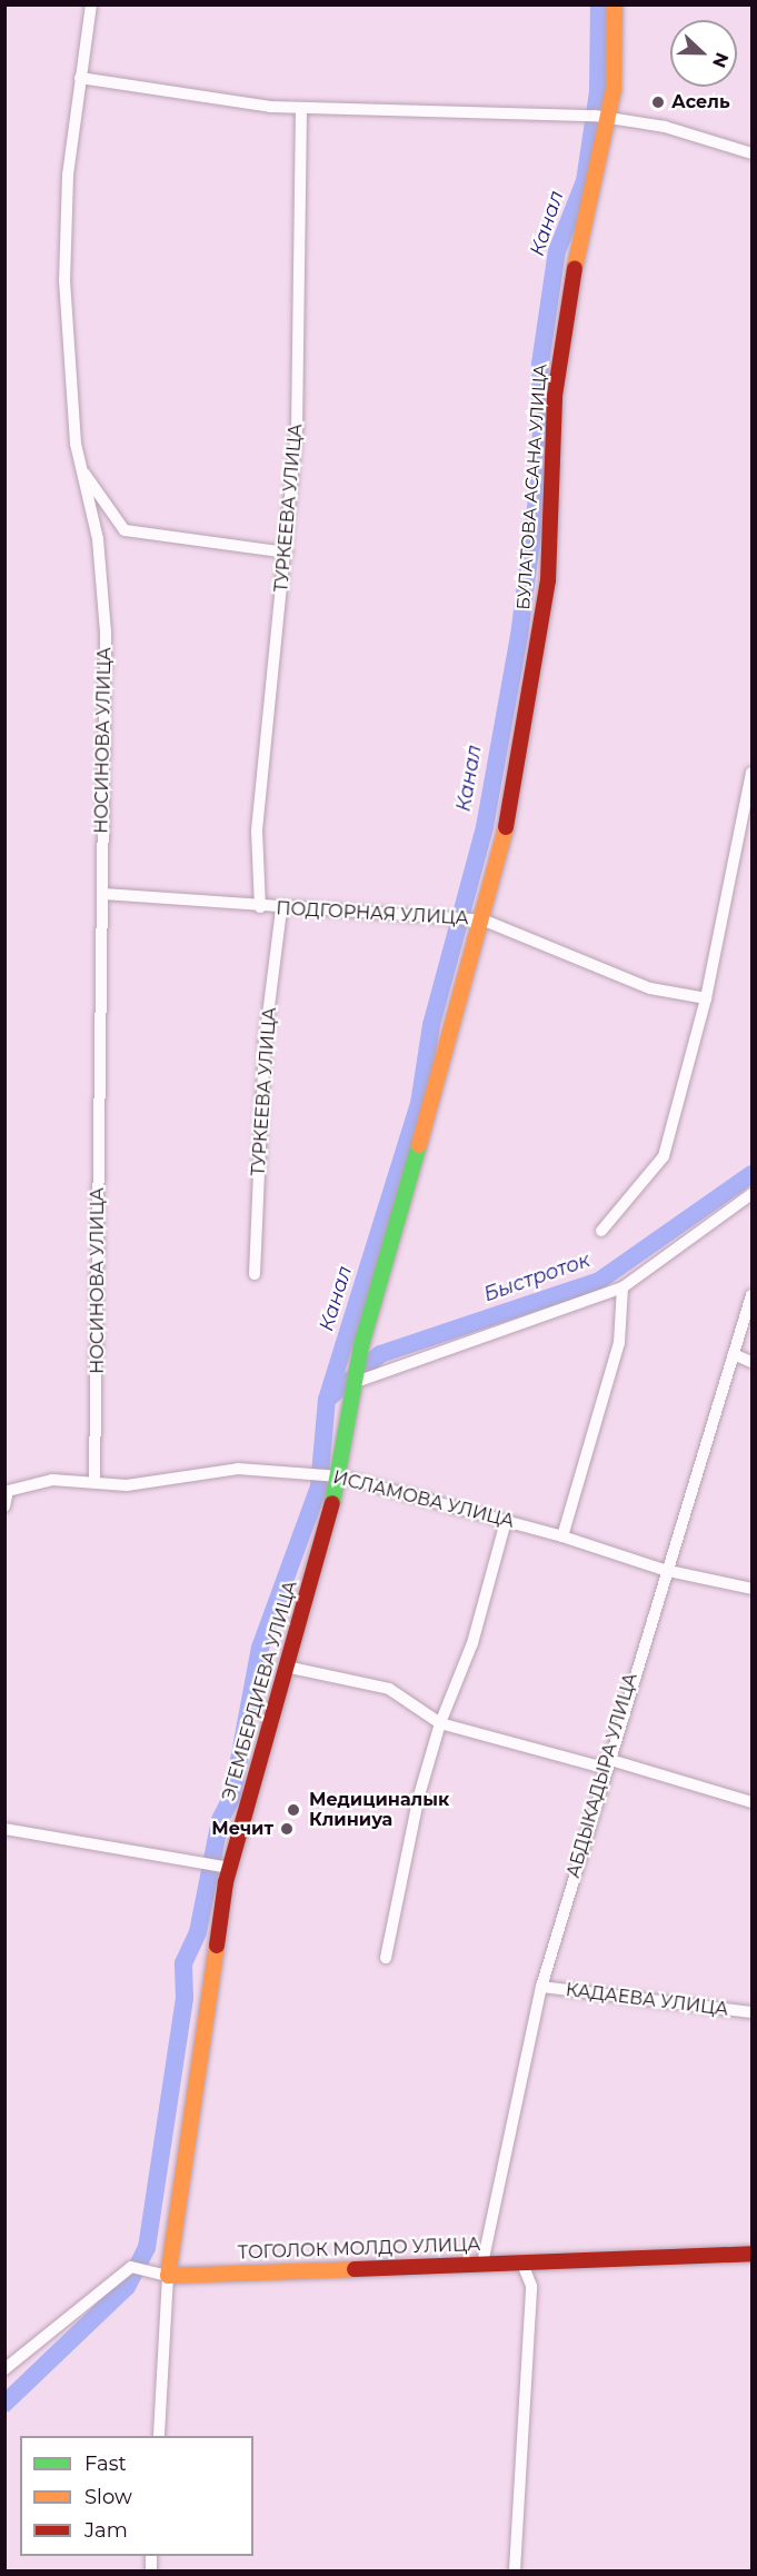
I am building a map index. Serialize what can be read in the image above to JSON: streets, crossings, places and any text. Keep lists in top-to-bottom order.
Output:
{
  "streets": {
    "street": [
      "БУЛАТОВА АСАНА УЛИЦА",
      "ТУРКЕЕВА УЛИЦА",
      "НОСИНОВА УЛИЦА",
      "ПОДГОРНАЯ УЛИЦА",
      "ИСЛАМОВА УЛИЦА",
      "ЭГЕМБЕРДИЕВА УЛИЦА",
      "АБДЫКАДЫРА УЛИЦА",
      "КАДАЕВА УЛИЦА",
      "ТОГОЛОК МОЛДО УЛИЦА"
    ]
  },
  "crossings": [
    ["БУЛАТОВА АСАНА УЛИЦА", "ПОДГОРНАЯ УЛИЦА"],
    ["БУЛАТОВА АСАНА УЛИЦА", "ЭГЕМБЕРДИЕВА УЛИЦА"],
    ["ТУРКЕЕВА УЛИЦА", "ПОДГОРНАЯ УЛИЦА"],
    ["НОСИНОВА УЛИЦА", "ПОДГОРНАЯ УЛИЦА"],
    ["НОСИНОВА УЛИЦА", "ИСЛАМОВА УЛИЦА"],
    ["ИСЛАМОВА УЛИЦА", "ЭГЕМБЕРДИЕВА УЛИЦА"],
    ["ИСЛАМОВА УЛИЦА", "АБДЫКАДЫРА УЛИЦА"],
    ["ЭГЕМБЕРДИЕВА УЛИЦА", "ТОГОЛОК МОЛДО УЛИЦА"],
    ["АБДЫКАДЫРА УЛИЦА", "КАДАЕВА УЛИЦА"],
    ["АБДЫКАДЫРА УЛИЦА", "ТОГОЛОК МОЛДО УЛИЦА"]
  ],
  "water": ["Канал", "Быстроток"],
  "places": ["Асель", "Медициналык Клиниуа", "Мечит"],
  "legend": ["Fast", "Slow", "Jam"],
  "north": "right"
}
